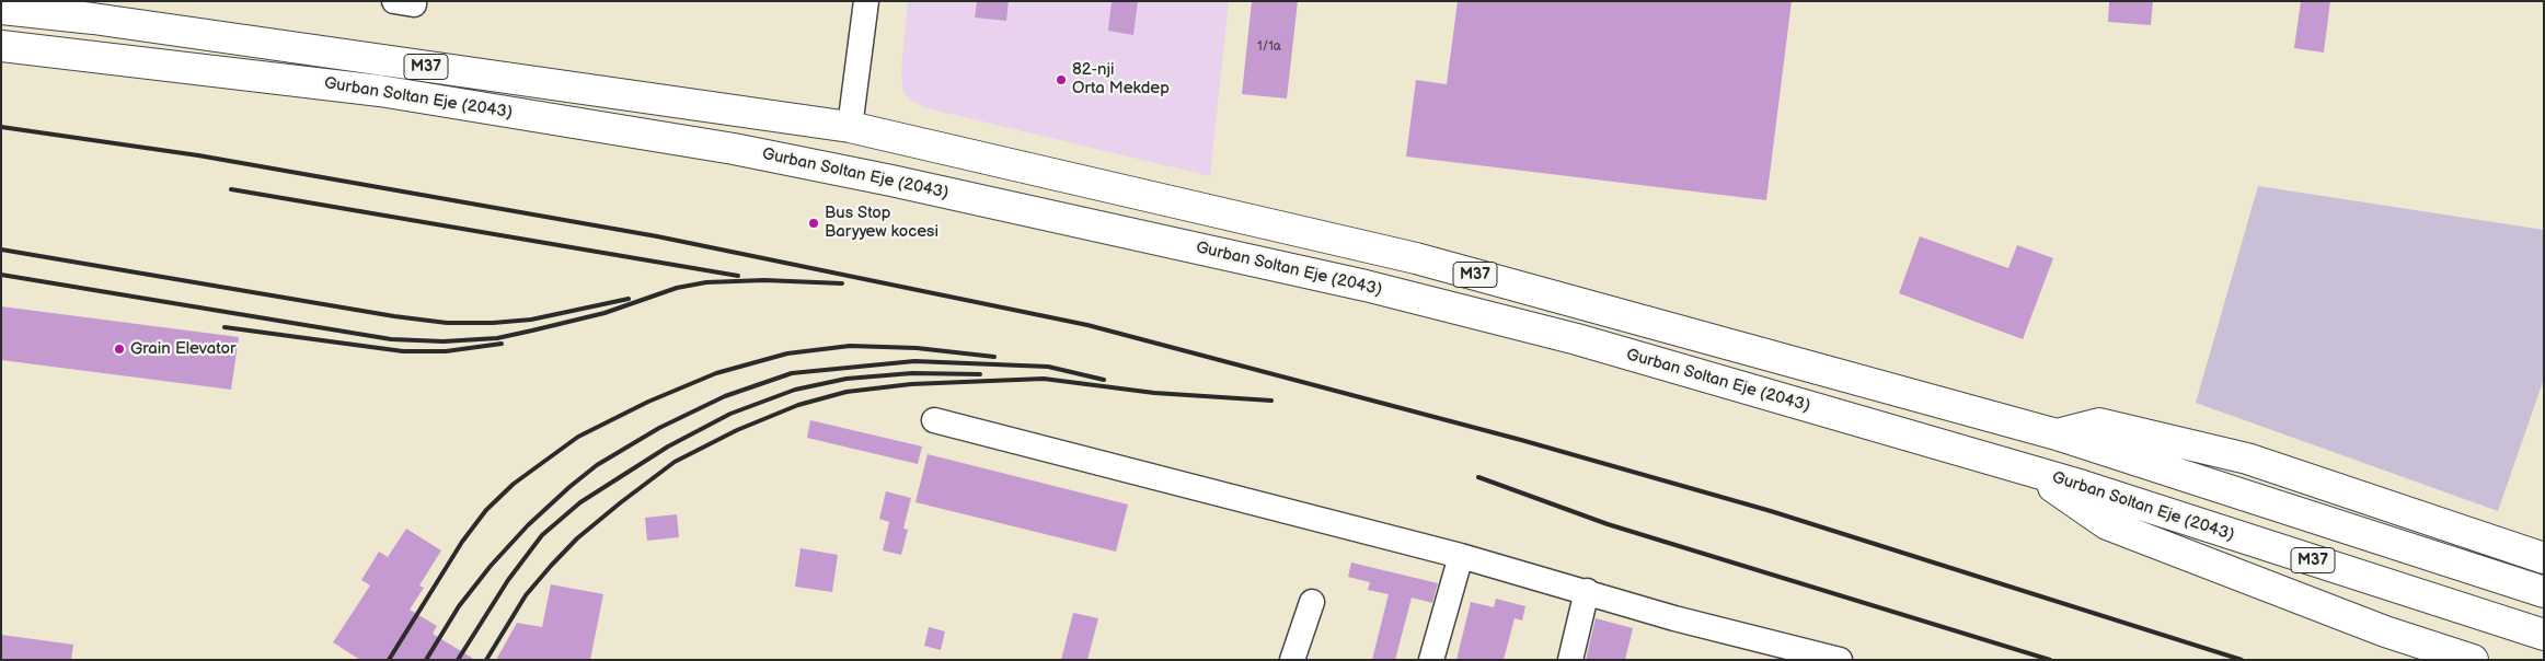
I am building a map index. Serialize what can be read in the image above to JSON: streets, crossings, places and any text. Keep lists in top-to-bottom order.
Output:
{
  "streets": {
    "highway": ["M37", "Gurban Soltan Eje (2043)"]
  },
  "places": ["82-nji Orta Mekdep", "Bus Stop Baryyew kocesi", "Grain Elevator"],
  "house_numbers": ["1/1а"]
}
